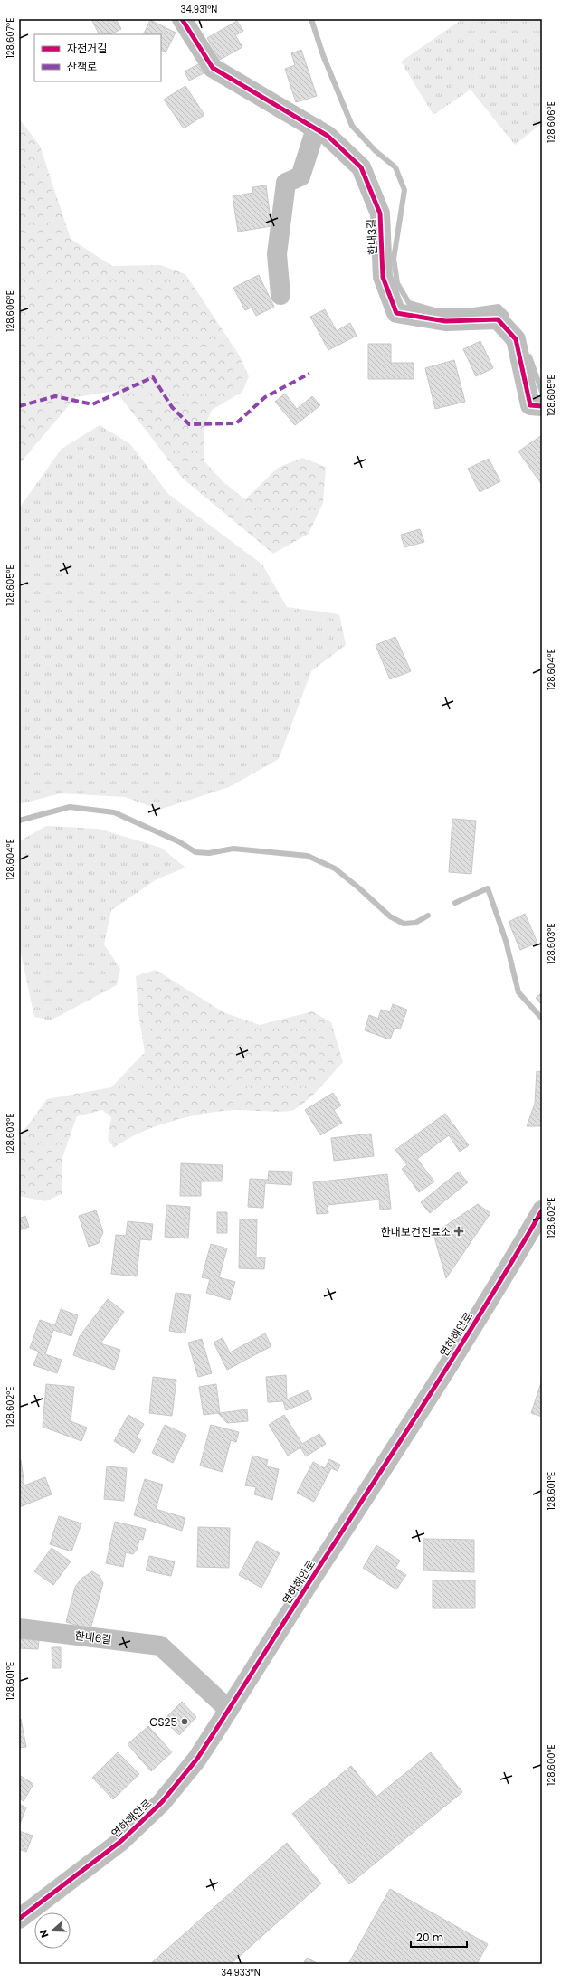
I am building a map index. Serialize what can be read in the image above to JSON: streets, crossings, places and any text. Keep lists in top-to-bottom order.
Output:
{
  "streets": {
    "street": ["한내3길", "연하해안로", "한내6길"]
  },
  "crossings": [
    ["연하해안로", "한내6길"]
  ],
  "places": {
    "health": ["한내보건진료소"],
    "other": ["GS25"]
  },
  "legend": ["자전거길", "산책로"],
  "scale_bar": "20 m",
  "north": "left",
  "coordinates": [
    "34.931°N",
    "128.607°E",
    "128.606°E",
    "128.605°E",
    "128.604°E",
    "128.603°E",
    "128.602°E",
    "128.601°E",
    "128.600°E",
    "34.933°N"
  ]
}
